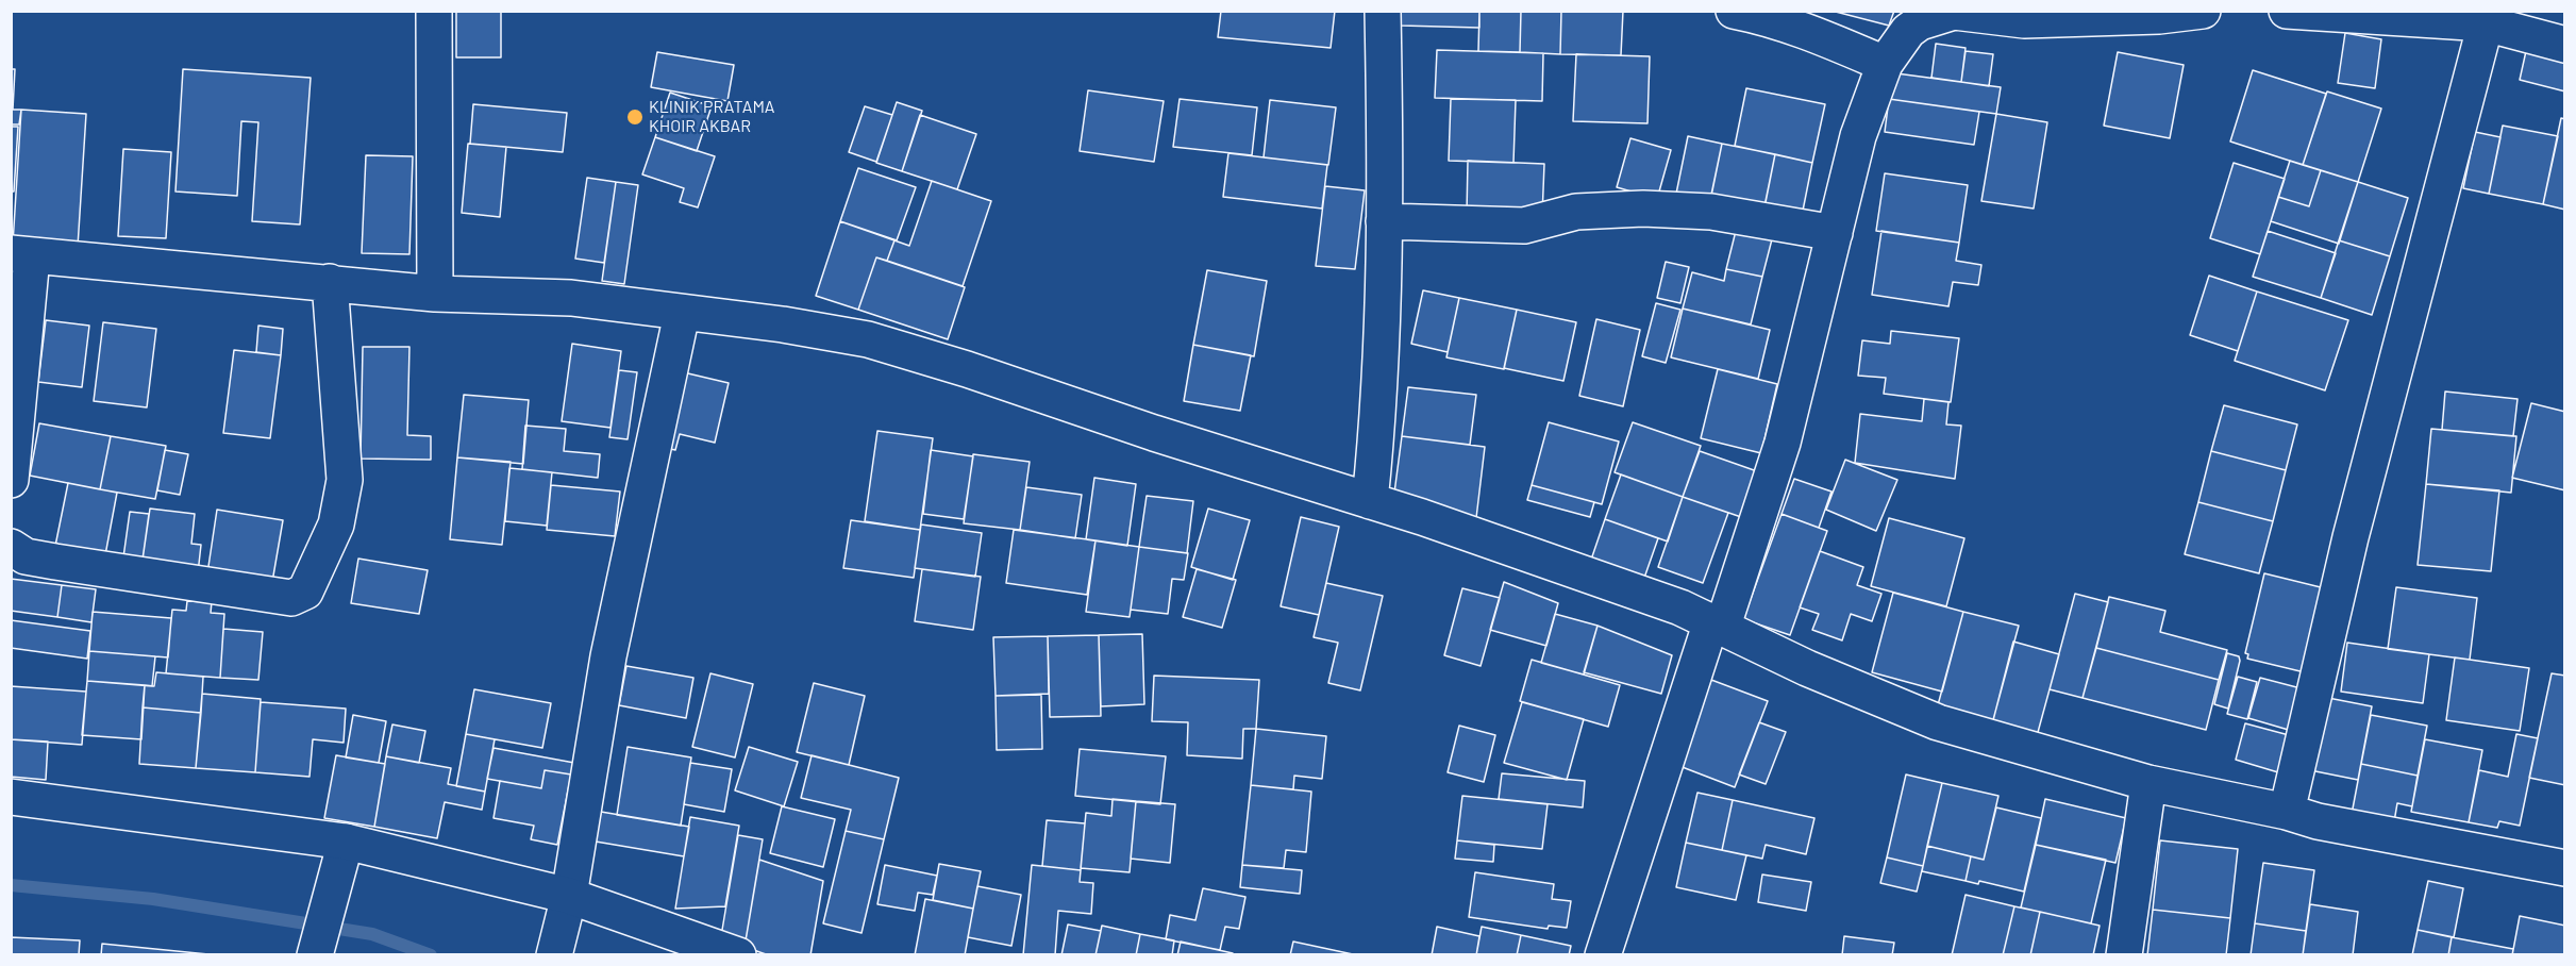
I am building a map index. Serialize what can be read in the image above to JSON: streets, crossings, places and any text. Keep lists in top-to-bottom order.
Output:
{
  "places": ["KLINIK PRATAMA KHOIR AKBAR"]
}
